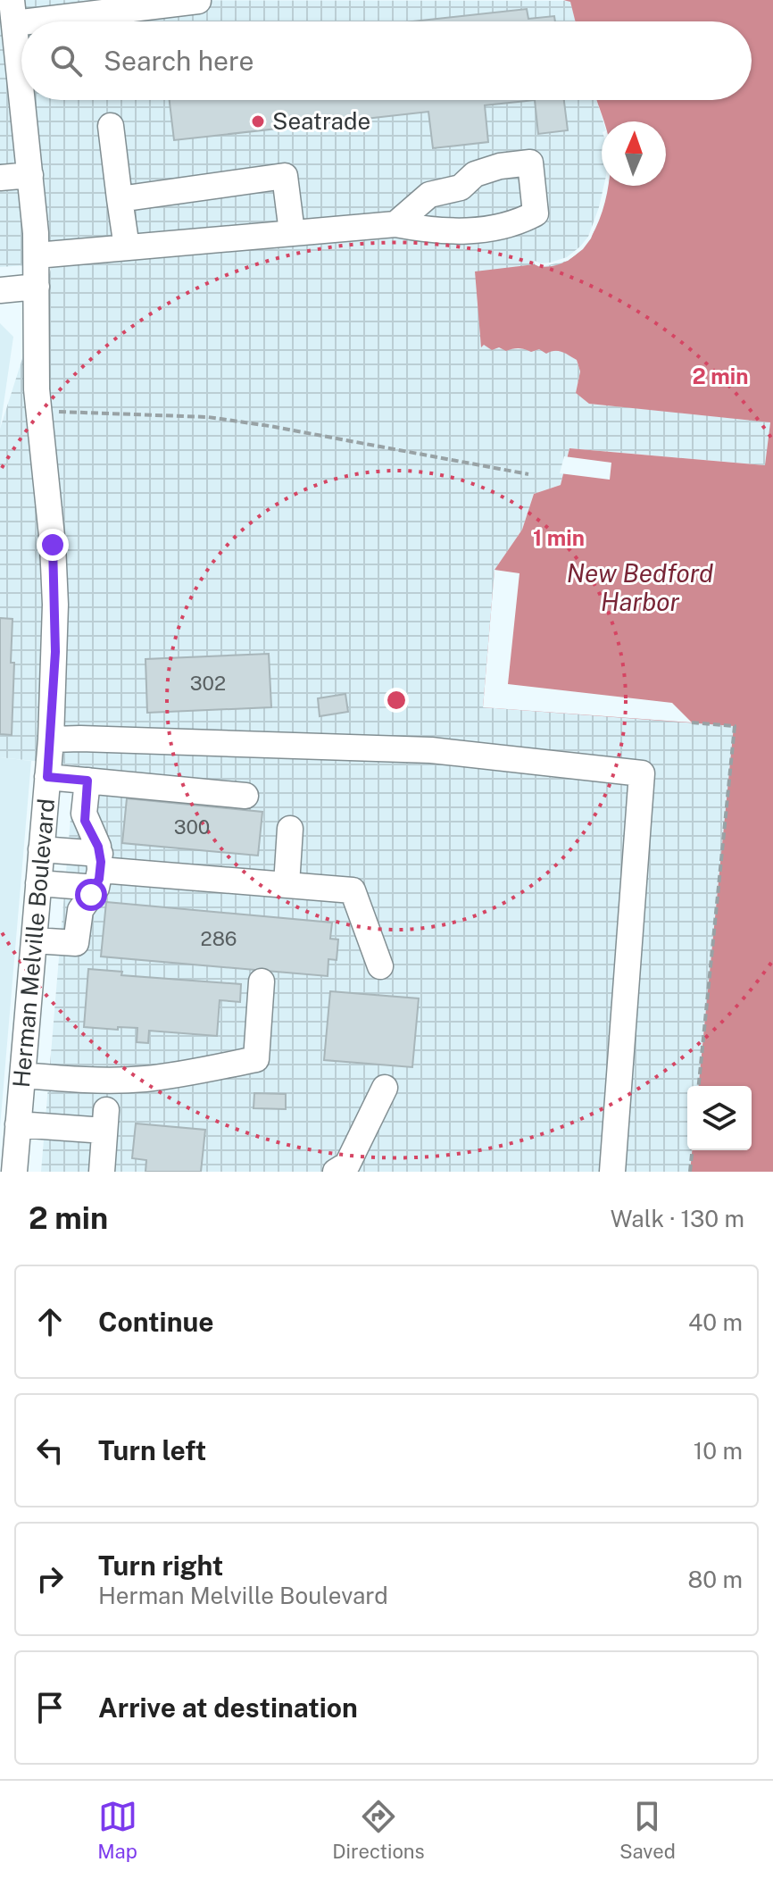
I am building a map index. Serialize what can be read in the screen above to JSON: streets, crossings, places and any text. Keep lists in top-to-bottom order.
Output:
{
  "streets": {
    "street": ["Herman Melville Boulevard"]
  },
  "water": ["New Bedford Harbor"],
  "places": ["Seatrade"],
  "house_numbers": ["302", "300", "286"],
  "north": "top",
  "page": {
    "search": "Search here",
    "heading": ["2 min", "Walk · 130 m"],
    "list": [
      ["Continue", "40 m"],
      ["Turn left", "10 m"],
      ["Turn right", "Herman Melville Boulevard", "80 m"],
      "Arrive at destination"
    ],
    "nav": ["Map", "Directions", "Saved"]
  },
  "rings": ["2 min", "1 min"]
}
